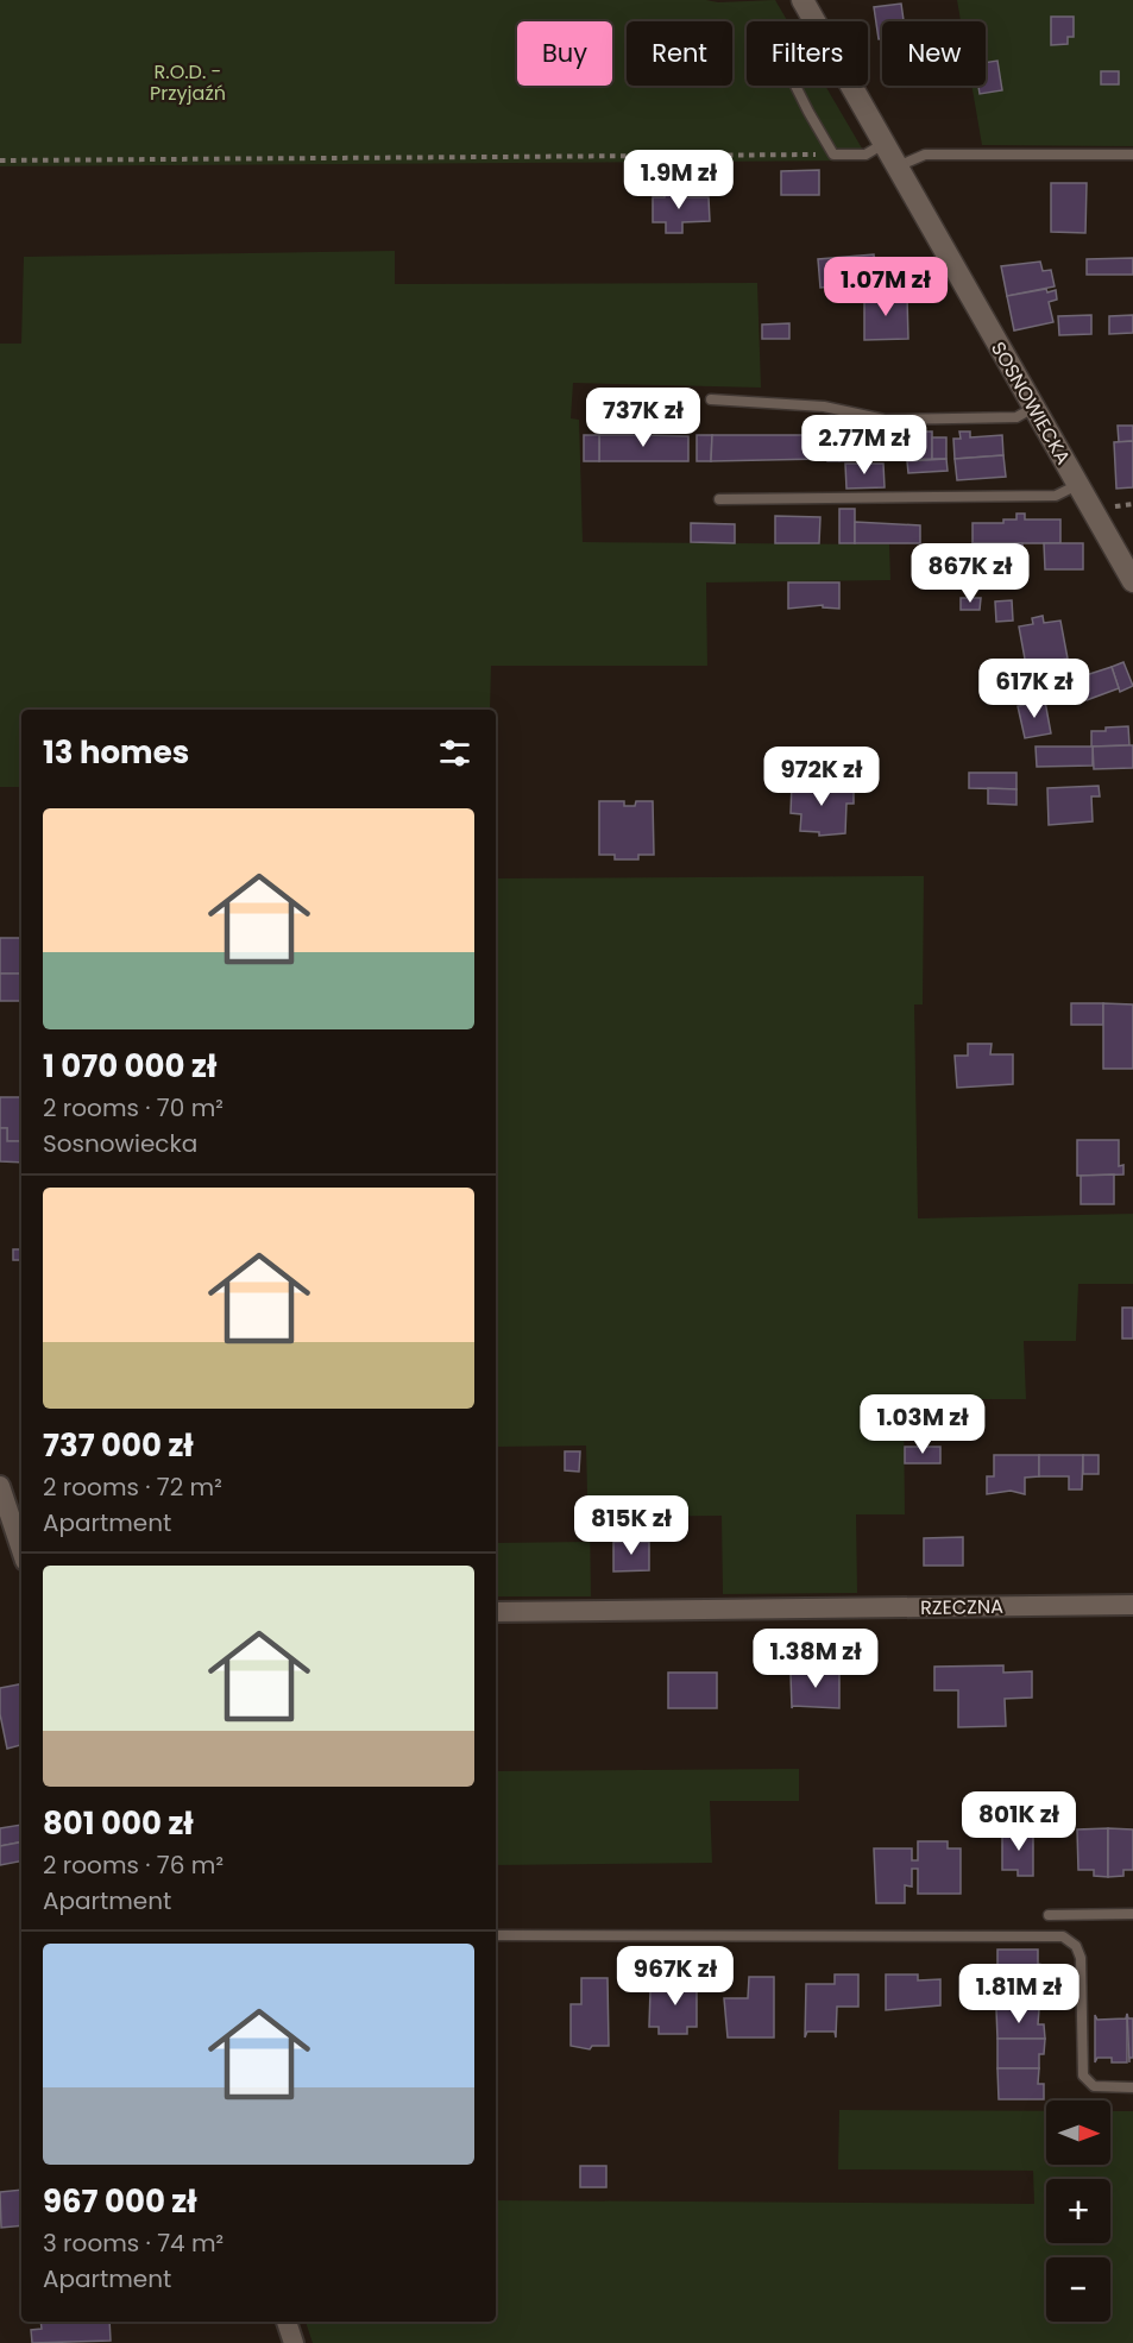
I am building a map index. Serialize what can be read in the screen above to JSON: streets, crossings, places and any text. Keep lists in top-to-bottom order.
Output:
{
  "streets": {
    "street": ["SOSNOWIECKA", "RZECZNA"]
  },
  "parks": ["R.O.D. - Przyjaźń"],
  "north": "right",
  "page": {
    "chip": [
      "Buy",
      "Rent",
      "Filters",
      "New"
    ],
    "price": [
      "1.9M zł",
      "1.07M zł",
      "737K zł",
      "2.77M zł",
      "867K zł",
      "617K zł",
      "972K zł",
      "1.03M zł",
      "815K zł",
      "1.38M zł",
      "801K zł",
      "967K zł",
      "1.81M zł"
    ],
    "heading": "13 homes",
    "list": [
      {
        "name": "1 070 000 zł",
        "note": "2 rooms · 70 m² · Sosnowiecka"
      },
      {
        "name": "737 000 zł",
        "note": "2 rooms · 72 m² · Apartment"
      },
      {
        "name": "801 000 zł",
        "note": "2 rooms · 76 m² · Apartment"
      },
      {
        "name": "967 000 zł",
        "note": "3 rooms · 74 m² · Apartment"
      }
    ],
    "map_buttons": ["+", "−"]
  }
}
